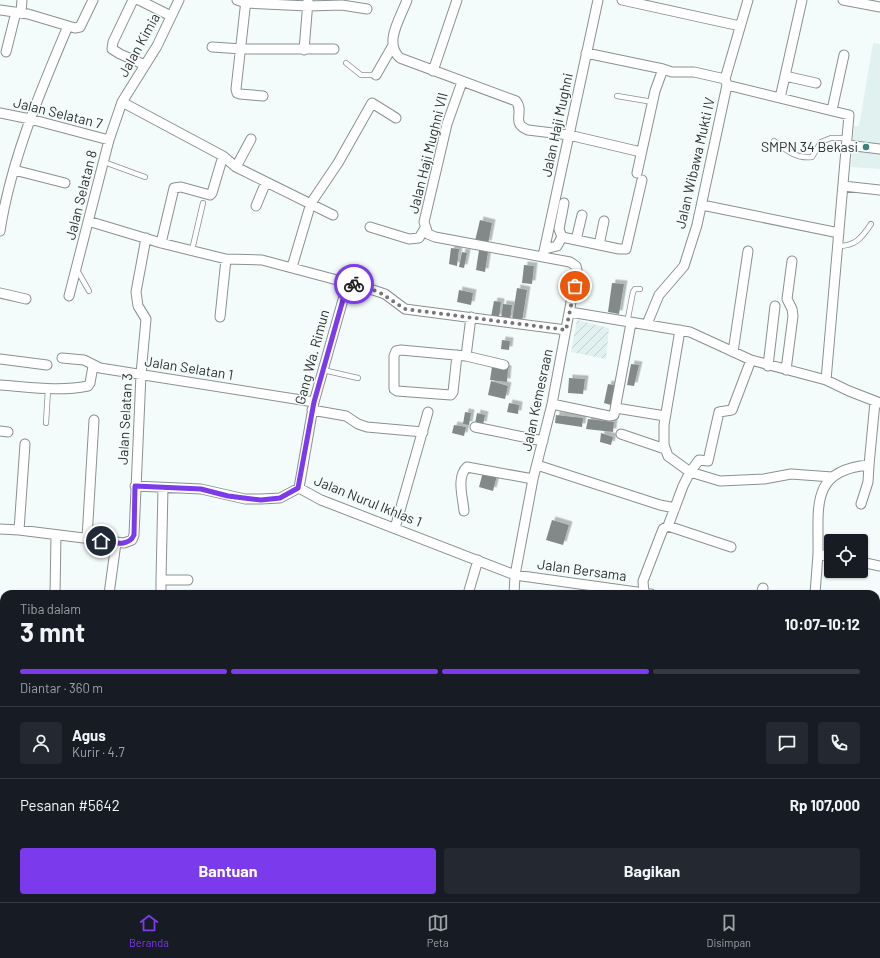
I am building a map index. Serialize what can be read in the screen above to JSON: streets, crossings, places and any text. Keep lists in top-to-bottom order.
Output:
{
  "streets": {
    "street": [
      "Jalan Kimia",
      "Jalan Selatan 7",
      "Jalan Haji Mughni",
      "Jalan Haji Mughni VII",
      "Jalan Wibawa Mukti IV",
      "Jalan Selatan 8",
      "Gang Wa. Rimun",
      "Jalan Selatan 1",
      "Jalan Kemesraan",
      "Jalan Selatan 3",
      "Jalan Nurul Ikhlas 1",
      "Jalan Bersama"
    ]
  },
  "crossings": [
    ["Jalan Kimia", "Jalan Selatan 8"],
    ["Jalan Selatan 7", "Jalan Selatan 8"],
    ["Jalan Haji Mughni", "Jalan Haji Mughni VII"],
    ["Jalan Haji Mughni", "Jalan Kemesraan"],
    ["Jalan Haji Mughni VII", "Jalan Kemesraan"],
    ["Gang Wa. Rimun", "Jalan Selatan 1"],
    ["Gang Wa. Rimun", "Jalan Nurul Ikhlas 1"],
    ["Jalan Selatan 1", "Jalan Selatan 3"],
    ["Jalan Kemesraan", "Jalan Nurul Ikhlas 1"],
    ["Jalan Kemesraan", "Jalan Bersama"],
    ["Jalan Selatan 3", "Jalan Nurul Ikhlas 1"],
    ["Jalan Nurul Ikhlas 1", "Jalan Bersama"]
  ],
  "places": ["SMPN 34 Bekasi"],
  "page": {
    "heading": ["3 mnt", "Tiba dalam", "10:07–10:12"],
    "panel": [
      "Agus",
      "Kurir · 4.7",
      "Pesanan #5642",
      "Rp 107,000"
    ],
    "bar": "Diantar · 360 m",
    "buttons": ["Bantuan", "Bagikan"],
    "tabs": ["Beranda", "Peta", "Disimpan"]
  }
}
